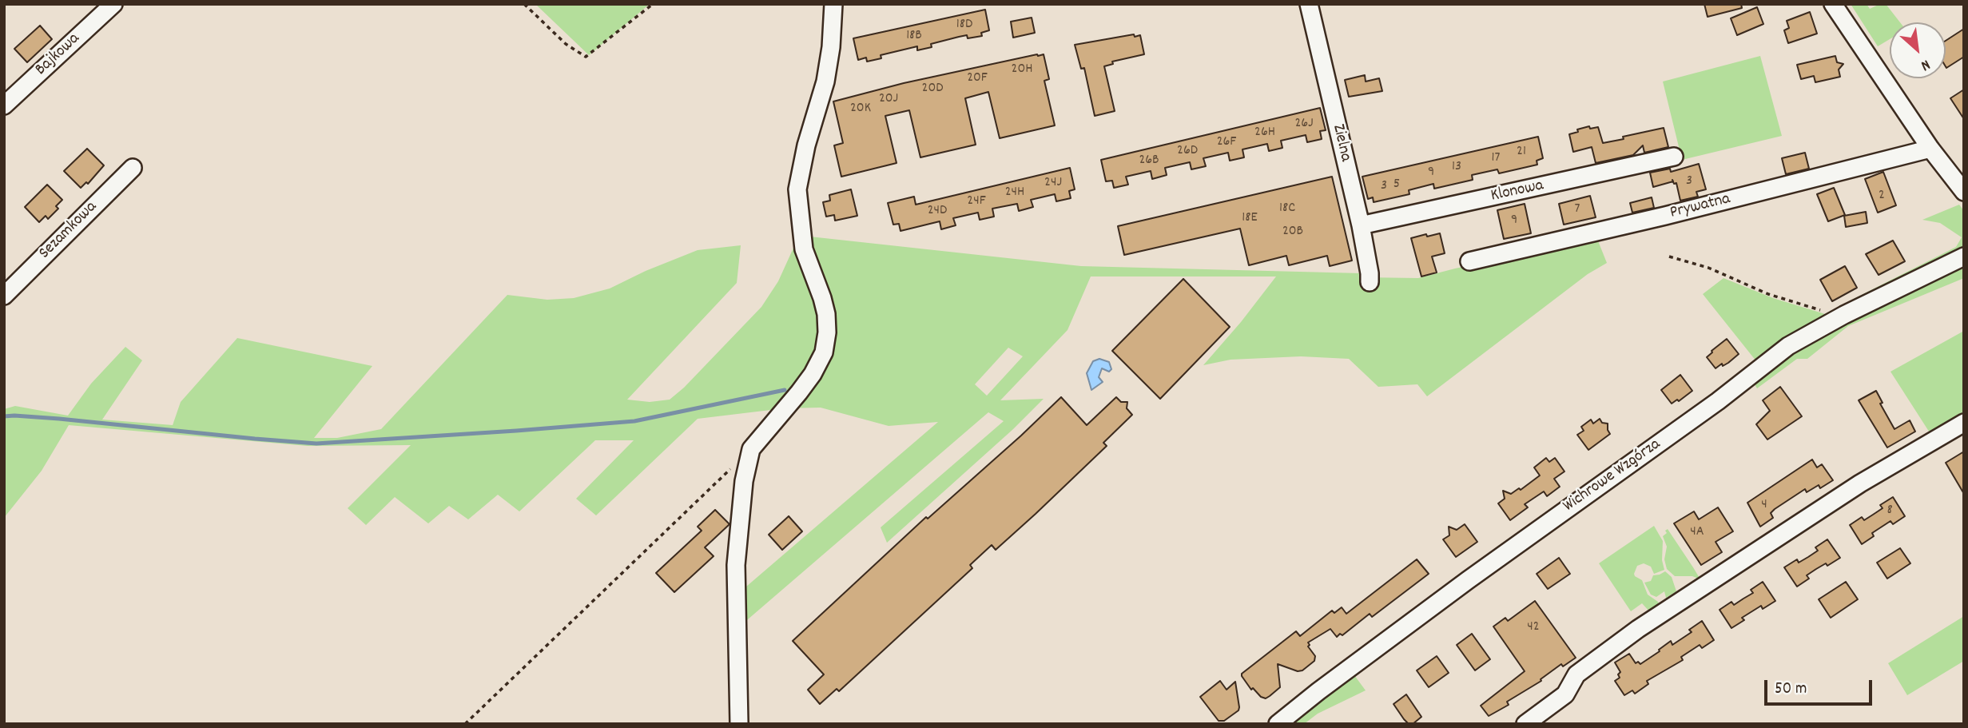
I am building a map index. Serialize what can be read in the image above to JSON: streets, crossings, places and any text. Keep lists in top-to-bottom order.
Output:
{
  "streets": {
    "street": [
      "Bajkowa",
      "Zielna",
      "Klonowa",
      "Prywatna",
      "Sezamkowa",
      "Wichrowe Wzgórza"
    ]
  },
  "crossings": [
    ["Zielna", "Klonowa"]
  ],
  "house_numbers": [
    "18D",
    "18B",
    "20H",
    "20F",
    "20D",
    "20J",
    "20K",
    "26J",
    "26H",
    "26F",
    "26D",
    "21",
    "17",
    "26B",
    "13",
    "9",
    "3",
    "24J",
    "5",
    "3",
    "24H",
    "2",
    "24F",
    "18C",
    "7",
    "24D",
    "18E",
    "9",
    "20B",
    "4",
    "8",
    "4A",
    "42"
  ],
  "scale_bar": "50 m",
  "north": "bottom right"
}
